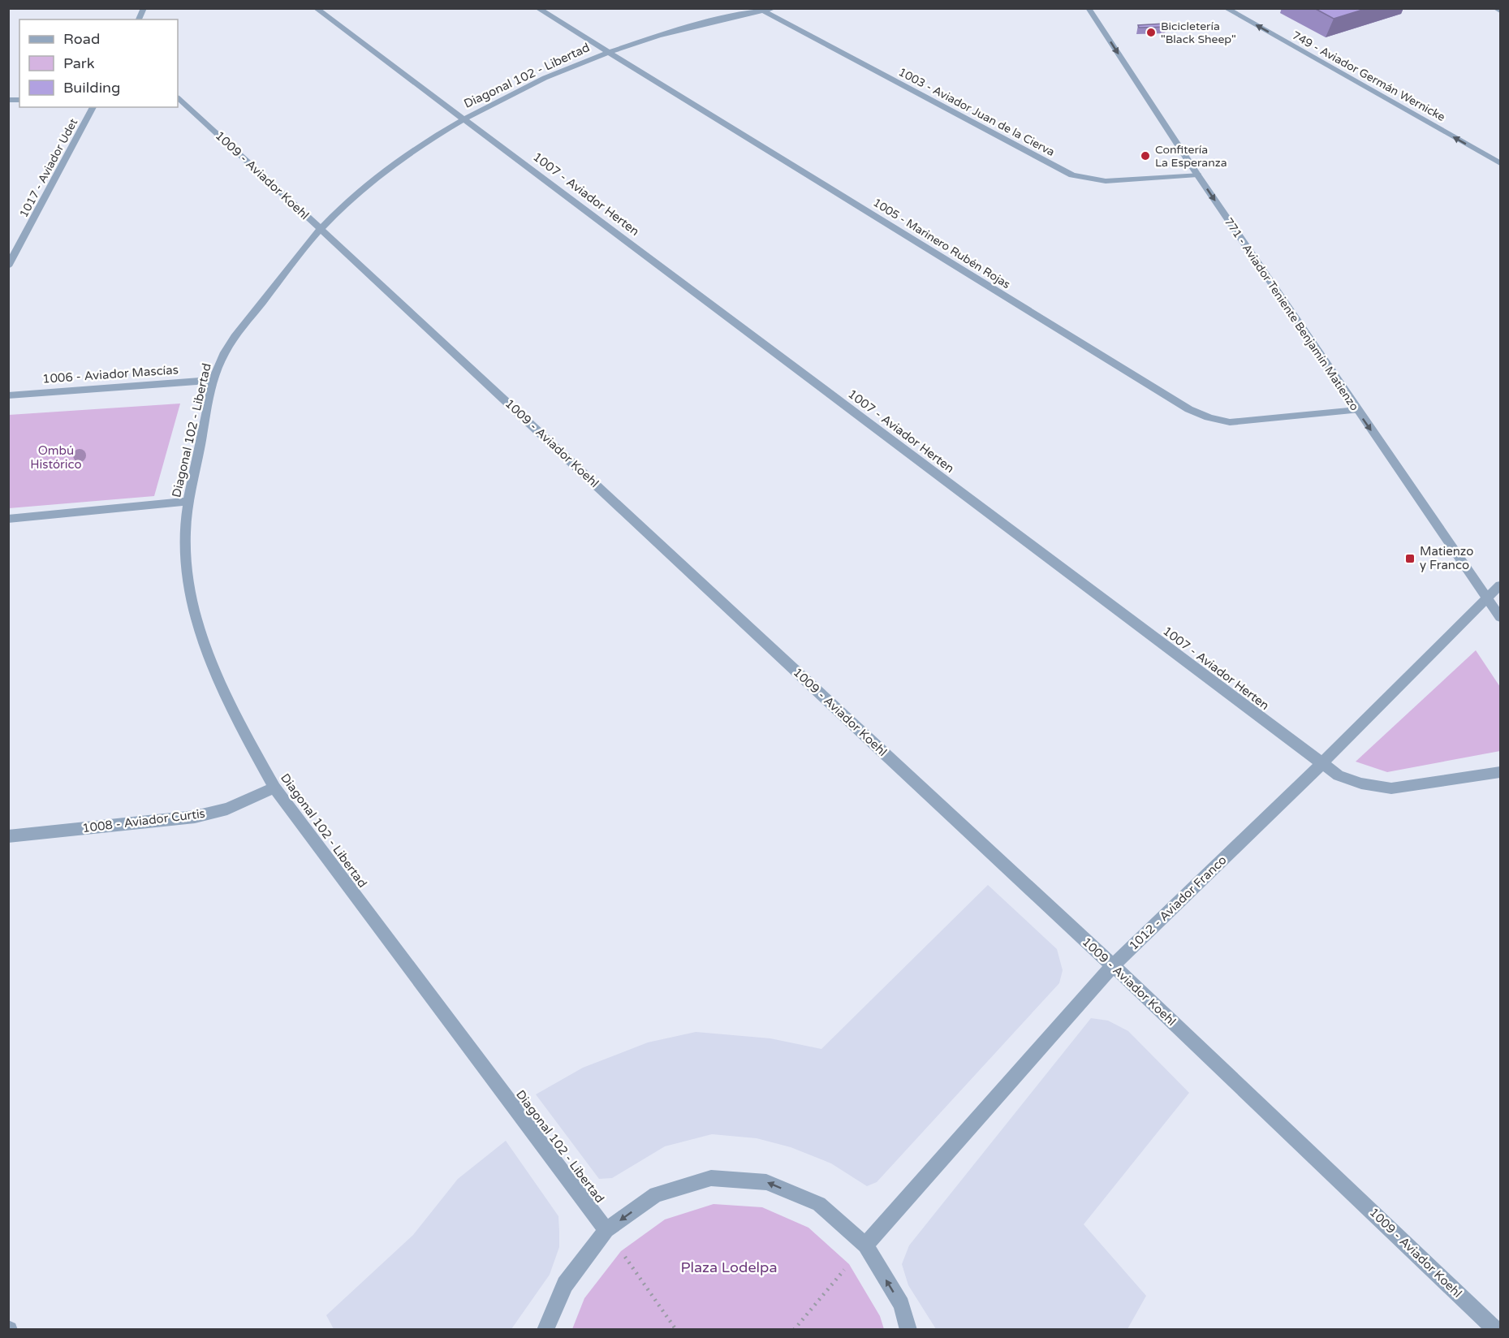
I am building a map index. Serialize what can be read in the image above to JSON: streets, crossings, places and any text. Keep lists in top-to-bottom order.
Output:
{
  "streets": {
    "street": [
      "Diagonal 102 - Libertad",
      "749 - Aviador Germán Wernicke",
      "1003 - Aviador Juan de la Cierva",
      "1017 - Aviador Udet",
      "1009 - Aviador Koehl",
      "1007 - Aviador Herten",
      "1005 - Marinero Rubén Rojas",
      "771 - Aviador Teniente Benjamín Matienzo",
      "1006 - Aviador Mascías",
      "1008 - Aviador Curtis",
      "1012 - Aviador Franco"
    ]
  },
  "crossings": [
    ["Diagonal 102 - Libertad", "1003 - Aviador Juan de la Cierva"],
    ["Diagonal 102 - Libertad", "1009 - Aviador Koehl"],
    ["Diagonal 102 - Libertad", "1007 - Aviador Herten"],
    ["Diagonal 102 - Libertad", "1005 - Marinero Rubén Rojas"],
    ["Diagonal 102 - Libertad", "1006 - Aviador Mascías"],
    ["Diagonal 102 - Libertad", "1008 - Aviador Curtis"],
    ["1003 - Aviador Juan de la Cierva", "771 - Aviador Teniente Benjamín Matienzo"],
    ["1009 - Aviador Koehl", "1012 - Aviador Franco"],
    ["1007 - Aviador Herten", "1012 - Aviador Franco"],
    ["1005 - Marinero Rubén Rojas", "771 - Aviador Teniente Benjamín Matienzo"],
    ["771 - Aviador Teniente Benjamín Matienzo", "1012 - Aviador Franco"]
  ],
  "one_way": ["749 - Aviador Germán Wernicke", "771 - Aviador Teniente Benjamín Matienzo"],
  "parks": ["Ombú Histórico", "Plaza Lodelpa"],
  "places": {
    "other": ["Bicicletería \"Black Sheep\"", "Confitería La Esperanza"],
    "transit": ["Matienzo y Franco"]
  },
  "legend": ["Road", "Park", "Building"]
}
